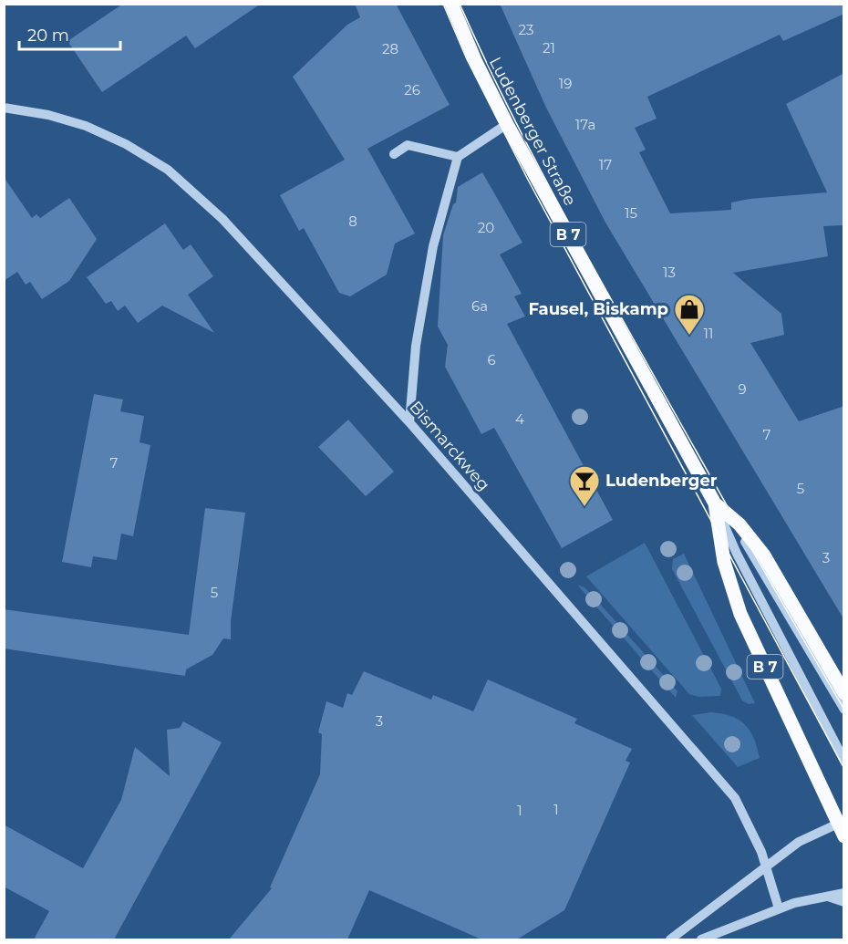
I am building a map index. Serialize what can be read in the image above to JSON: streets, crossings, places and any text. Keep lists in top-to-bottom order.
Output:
{
  "streets": {
    "main road": ["Ludenberger Straße", "B 7"],
    "street": ["Bismarckweg"]
  },
  "places": {
    "shop": ["Fausel, Biskamp"],
    "bar": ["Ludenberger"]
  },
  "house_numbers": [
    "23",
    "21",
    "28",
    "19",
    "26",
    "17a",
    "17",
    "15",
    "8",
    "20",
    "13",
    "6a",
    "11",
    "6",
    "9",
    "4",
    "7",
    "7",
    "5",
    "3",
    "5",
    "3",
    "1",
    "1"
  ],
  "scale_bar": "20 m"
}
